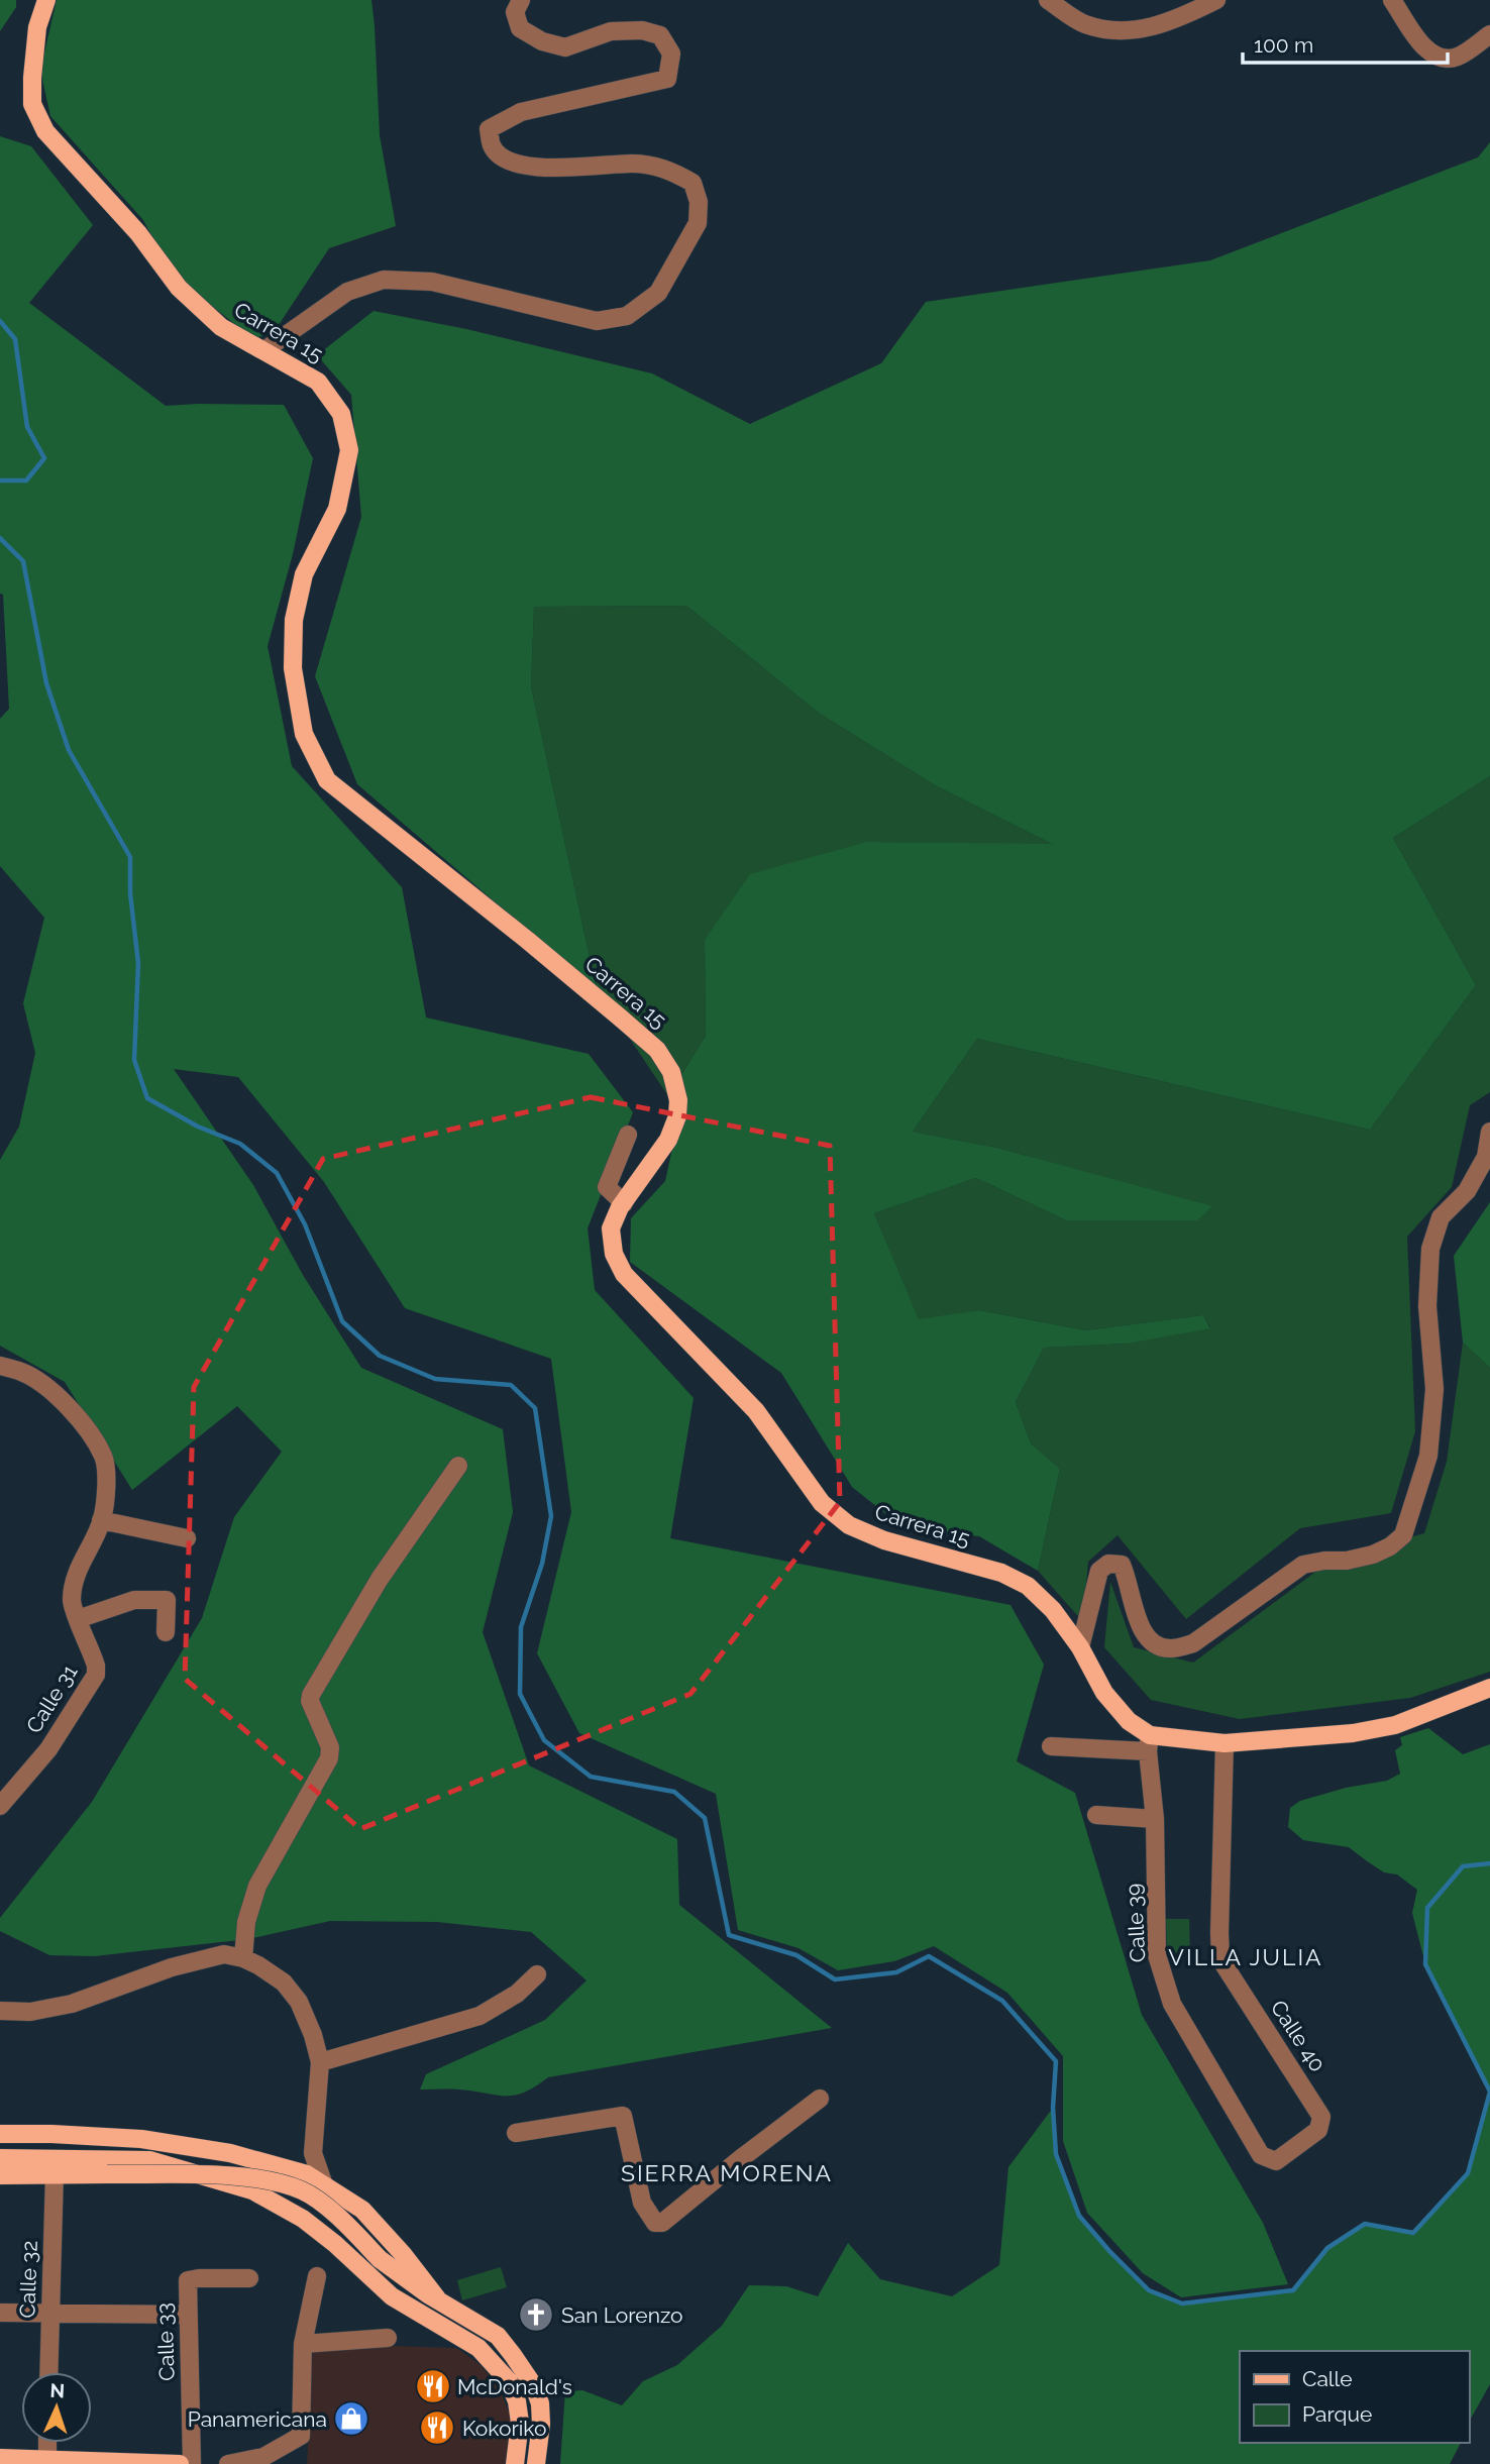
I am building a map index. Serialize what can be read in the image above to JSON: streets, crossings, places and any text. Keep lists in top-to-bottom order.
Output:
{
  "streets": {
    "main road": ["Carrera 15"],
    "street": [
      "Calle 31",
      "Calle 39",
      "Calle 40",
      "Calle 32",
      "Calle 33"
    ]
  },
  "crossings": [
    ["Carrera 15", "Calle 39"],
    ["Calle 39", "Calle 40"]
  ],
  "districts": ["VILLA JULIA", "SIERRA MORENA"],
  "places": {
    "church": ["San Lorenzo"],
    "restaurant": ["McDonald's", "Kokoriko"],
    "shop": ["Panamericana"]
  },
  "legend": ["Calle", "Parque"],
  "scale_bar": "100 m",
  "north": "top"
}
